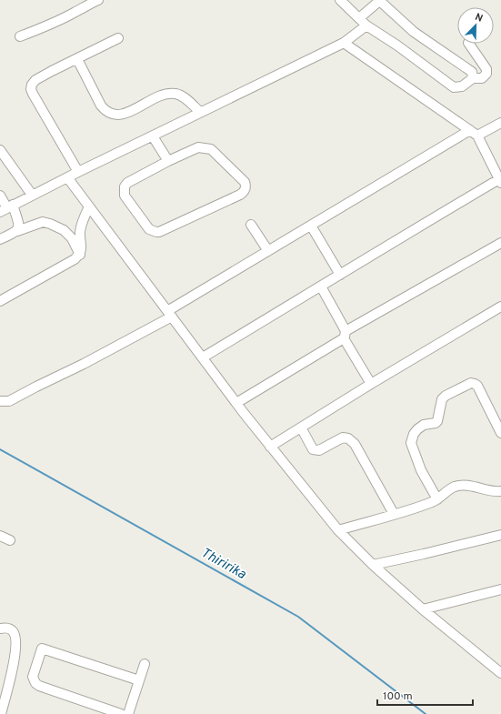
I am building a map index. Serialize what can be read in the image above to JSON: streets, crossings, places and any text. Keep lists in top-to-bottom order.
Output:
{
  "water": ["Thiririka"],
  "scale_bar": "100 m",
  "north": "top right"
}
